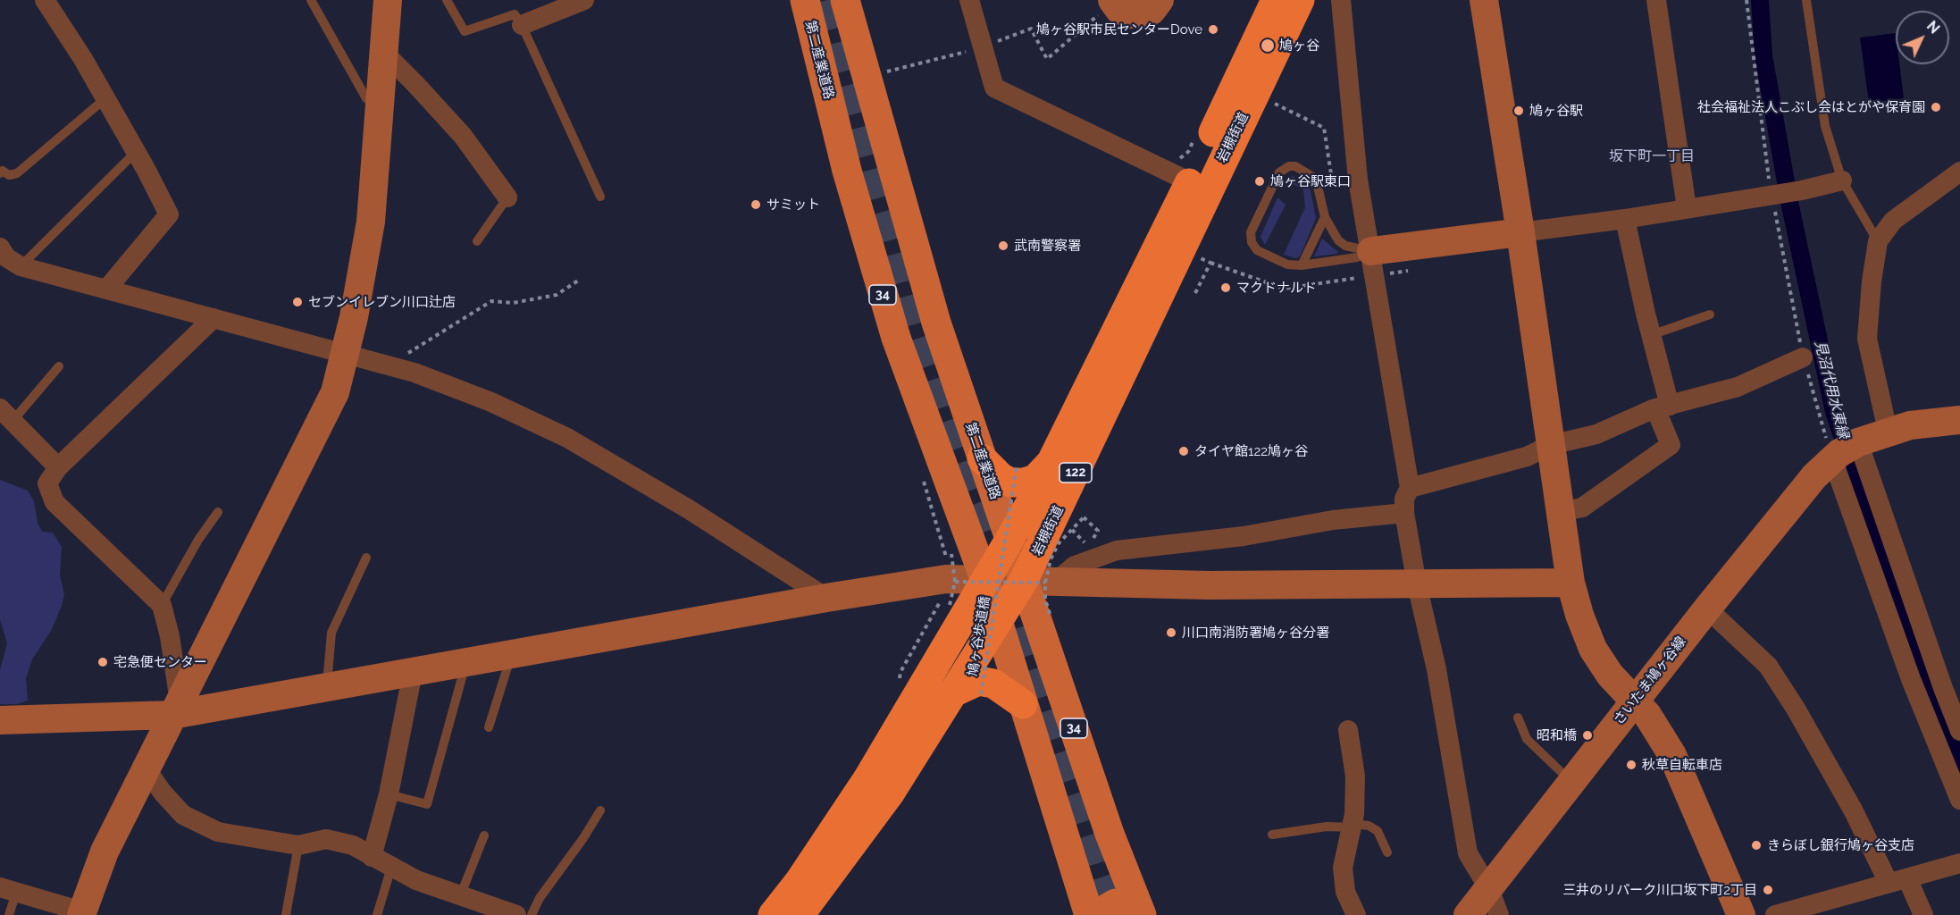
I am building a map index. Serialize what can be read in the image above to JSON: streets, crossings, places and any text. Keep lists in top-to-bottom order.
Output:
{
  "streets": {
    "highway": ["岩槻街道", "122"],
    "main road": ["第二産業道路", "34"],
    "street": ["さいたま鳩ヶ谷線"],
    "path": ["鳩ヶ谷歩道橋"]
  },
  "crossings": [
    ["第二産業道路", "岩槻街道"],
    ["第二産業道路", "鳩ヶ谷歩道橋"],
    ["岩槻街道", "鳩ヶ谷歩道橋"]
  ],
  "districts": ["坂下町一丁目"],
  "water": ["見沼代用水東縁"],
  "places": [
    "鳩ヶ谷駅市民センターDove",
    "鳩ヶ谷",
    "社会福祉法人こぶし会はとがや保育園",
    "鳩ヶ谷駅",
    "鳩ヶ谷駅東口",
    "サミット",
    "武南警察署",
    "マクドナルド",
    "セブンイレブン川口辻店",
    "タイヤ館122鳩ヶ谷",
    "川口南消防署鳩ヶ谷分署",
    "宅急便センター",
    "昭和橋",
    "秋草自転車店",
    "きらぼし銀行鳩ヶ谷支店",
    "三井のリパーク川口坂下町2丁目"
  ],
  "north": "top right"
}
